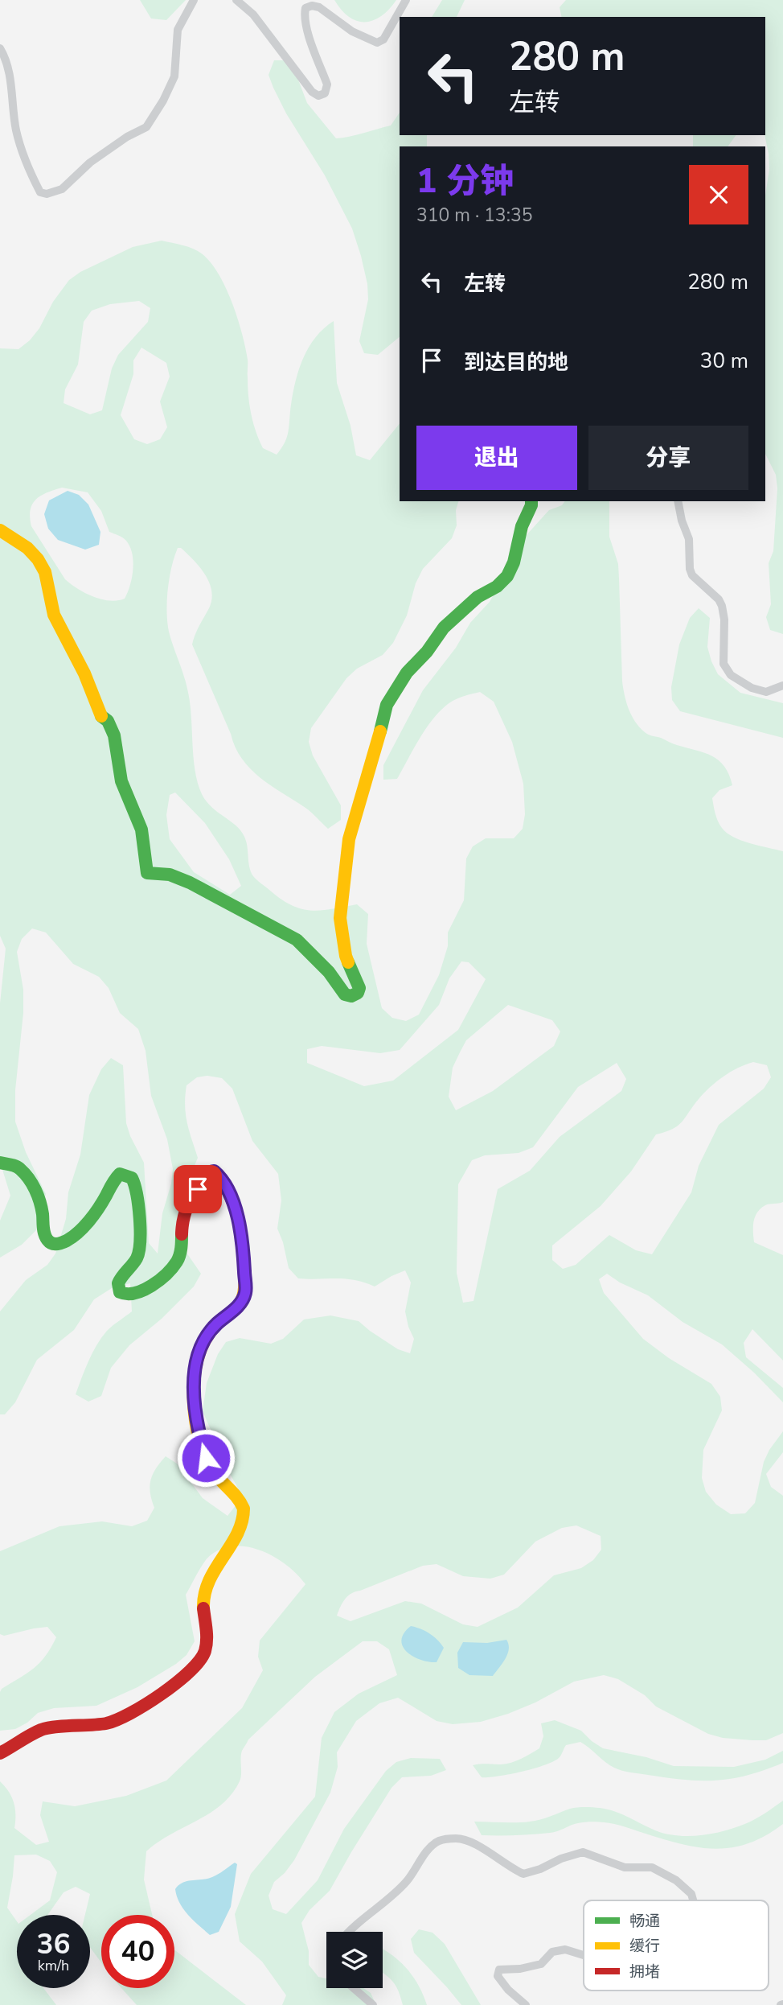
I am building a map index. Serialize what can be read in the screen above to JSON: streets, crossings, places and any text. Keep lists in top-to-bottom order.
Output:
{
  "legend": ["畅通", "缓行", "拥堵"],
  "page": {
    "turn": ["280 m", "左转"],
    "heading": ["1 分钟", "310 m · 13:35"],
    "list": [
      {
        "name": "左转",
        "value": "280 m"
      },
      {
        "name": "到达目的地",
        "value": "30 m"
      }
    ],
    "buttons": ["退出", "分享"],
    "speed": "36 km/h",
    "limit": "40"
  }
}
